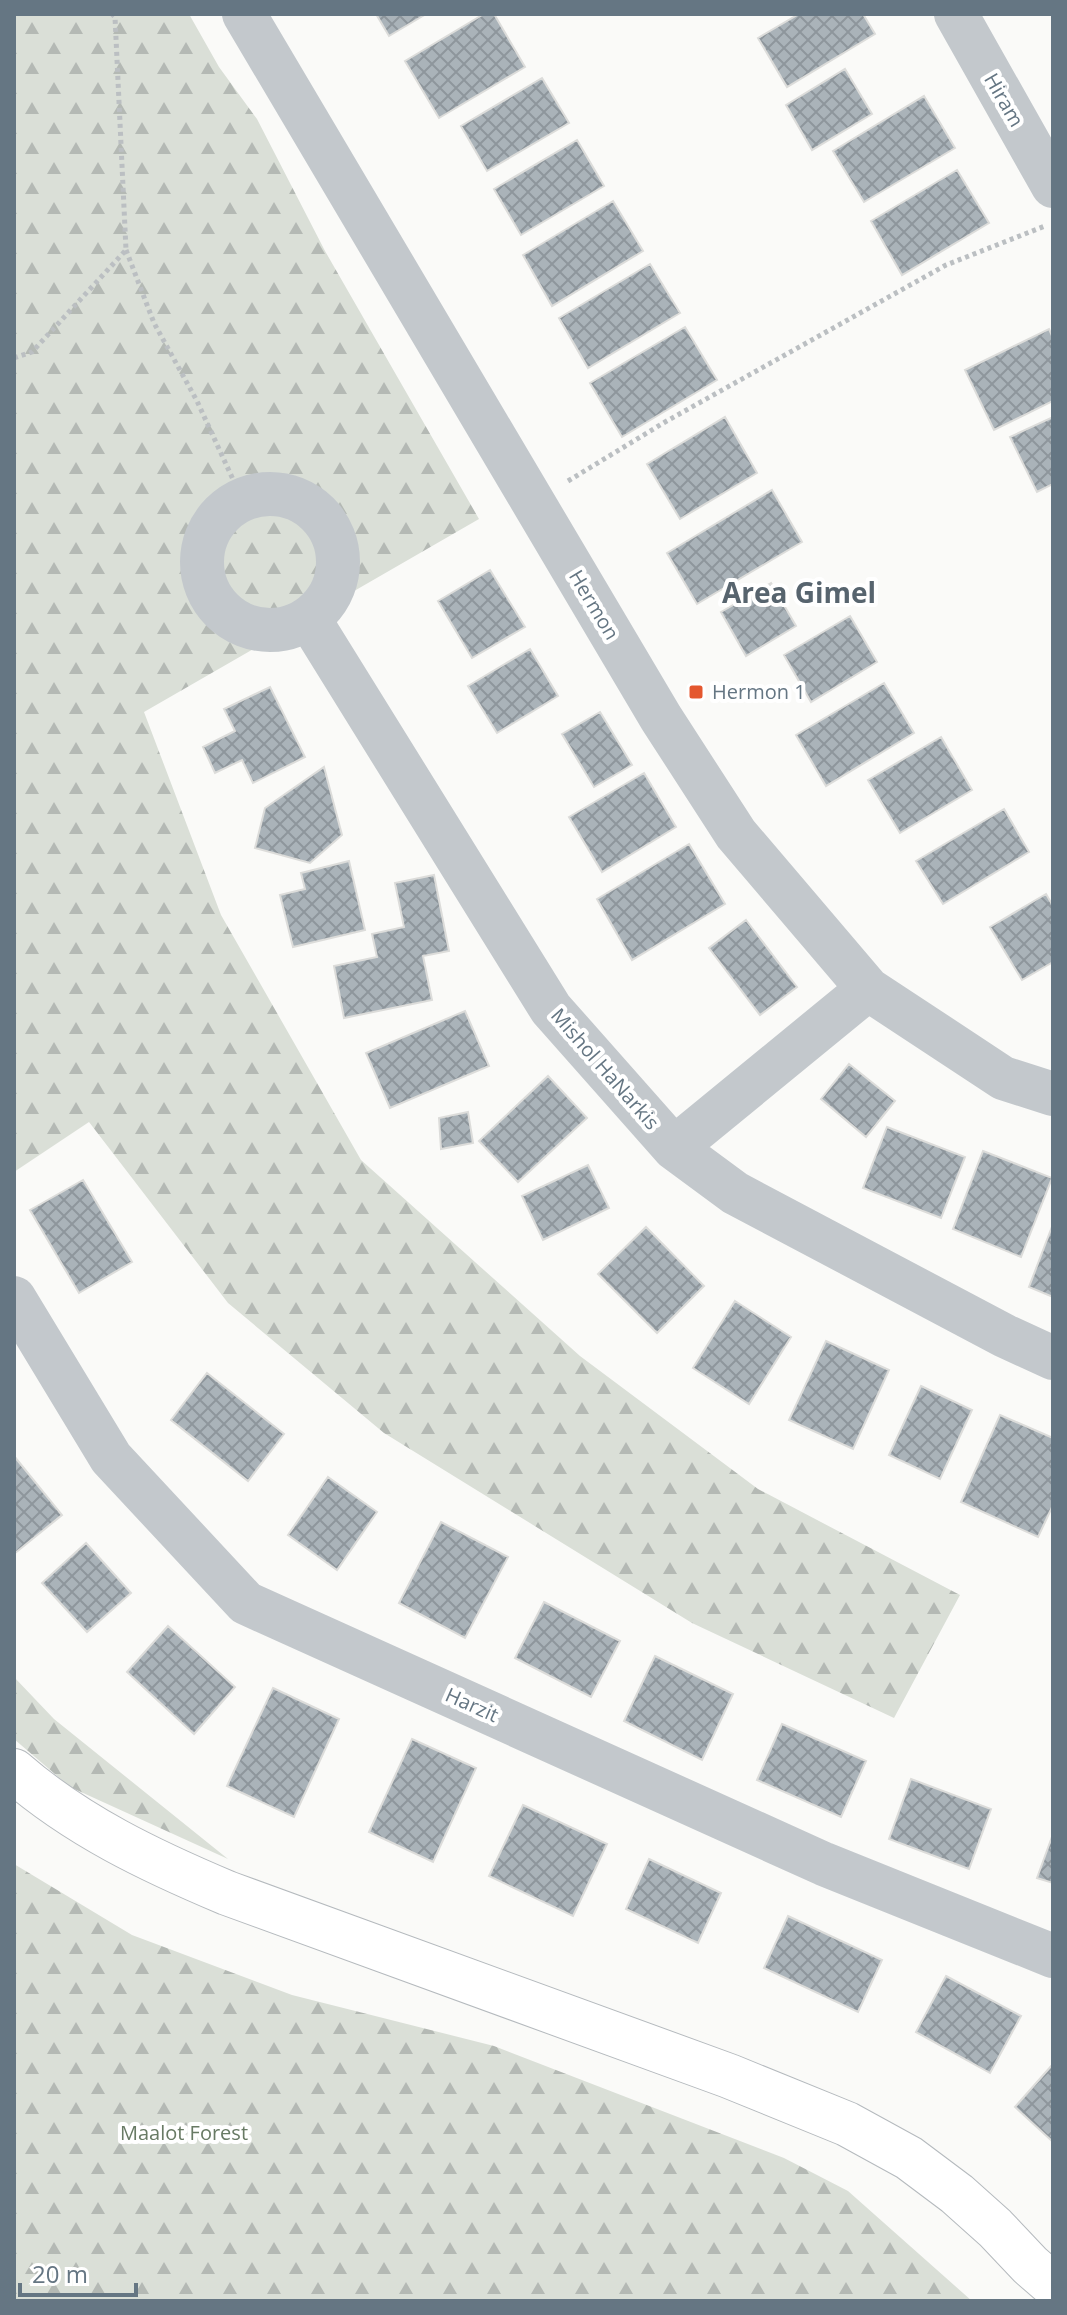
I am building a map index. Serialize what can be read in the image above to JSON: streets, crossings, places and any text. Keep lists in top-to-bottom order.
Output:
{
  "streets": {
    "street": [
      "Hiram",
      "Hermon",
      "Mishol HaNarkis",
      "Harzit"
    ]
  },
  "districts": ["Area Gimel"],
  "parks": ["Maalot Forest"],
  "places": {
    "transit": ["Hermon 1"]
  },
  "scale_bar": "20 m"
}
